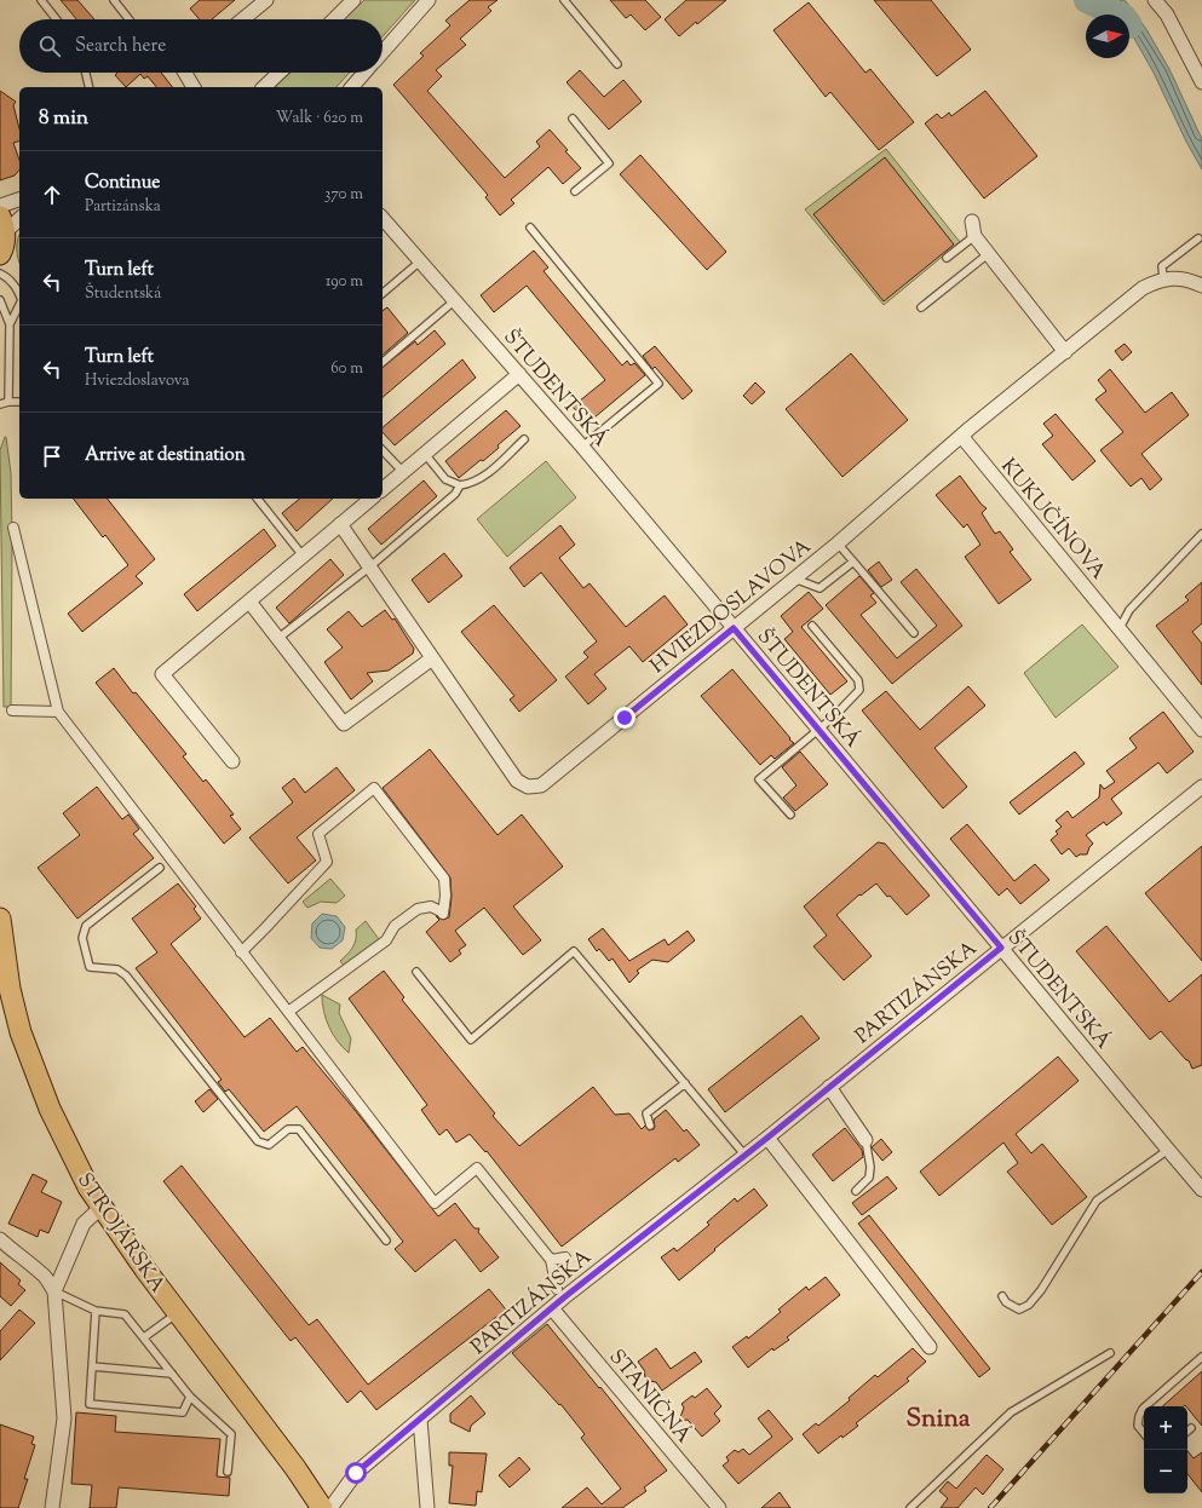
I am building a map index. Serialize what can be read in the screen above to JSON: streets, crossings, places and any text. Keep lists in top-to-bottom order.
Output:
{
  "streets": {
    "main road": ["STROJÁRSKA"],
    "street": [
      "ŠTUDENTSKÁ",
      "KUKUČÍNOVA",
      "HVIEZDOSLAVOVA",
      "PARTIZÁNSKA",
      "STANIČNÁ"
    ]
  },
  "crossings": [
    ["ŠTUDENTSKÁ", "HVIEZDOSLAVOVA"],
    ["ŠTUDENTSKÁ", "PARTIZÁNSKA"],
    ["KUKUČÍNOVA", "HVIEZDOSLAVOVA"],
    ["PARTIZÁNSKA", "STANIČNÁ"]
  ],
  "districts": ["Snina"],
  "north": "right",
  "page": {
    "search": "Search here",
    "heading": ["8 min", "Walk · 620 m"],
    "list": [
      ["Continue", "Partizánska", "370 m"],
      ["Turn left", "Študentská", "190 m"],
      ["Turn left", "Hviezdoslavova", "60 m"],
      "Arrive at destination"
    ],
    "map_buttons": ["+", "−"]
  }
}
